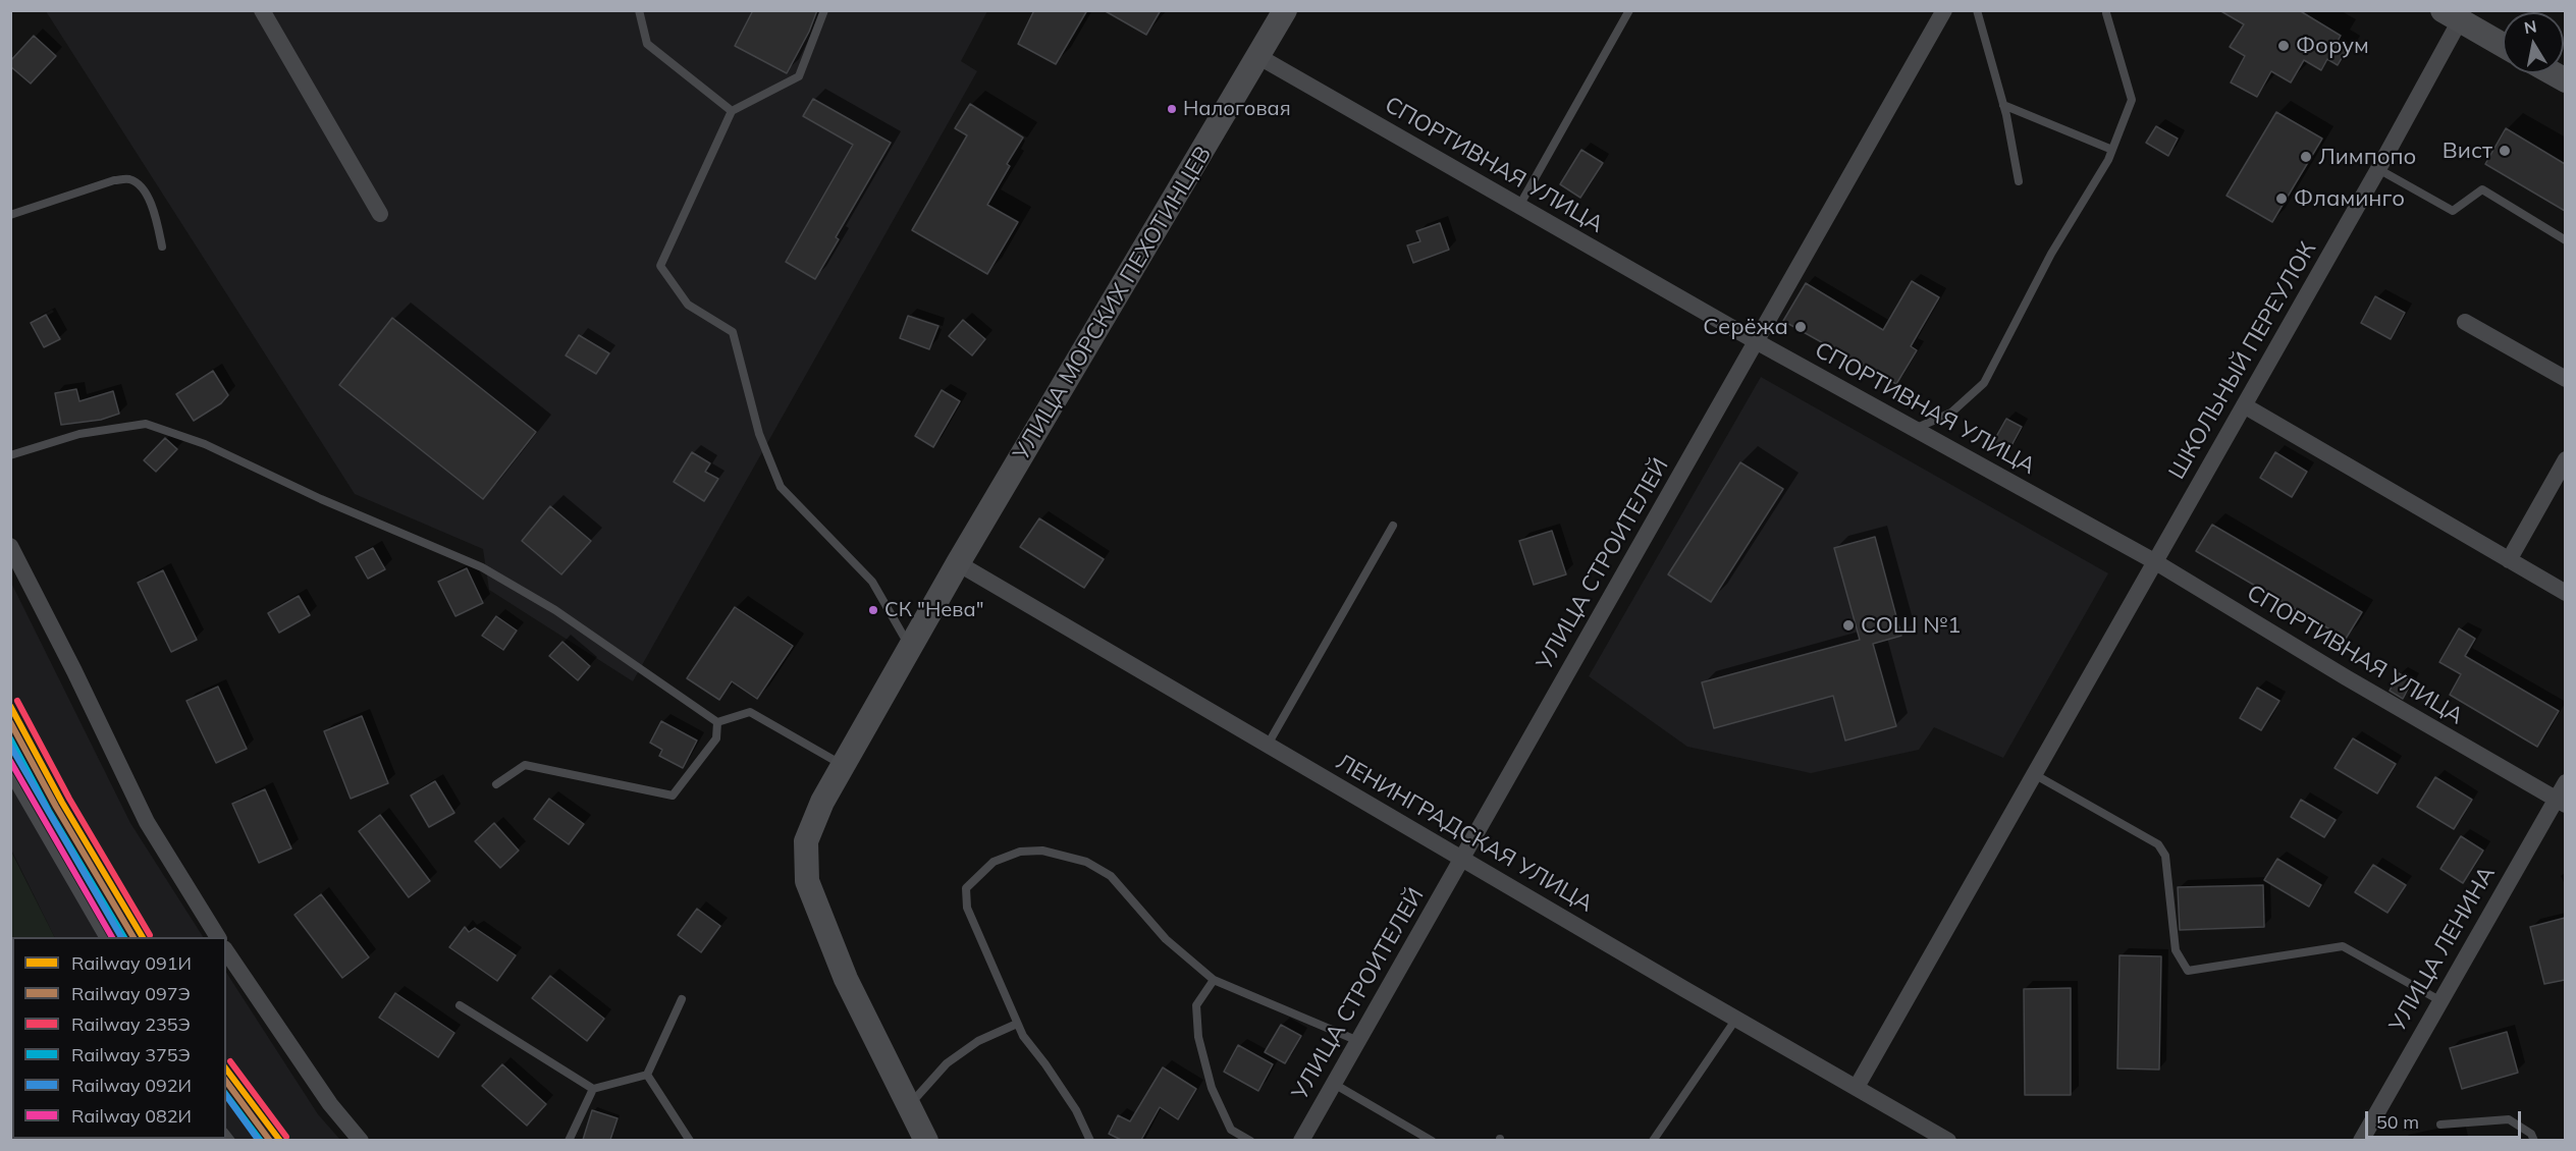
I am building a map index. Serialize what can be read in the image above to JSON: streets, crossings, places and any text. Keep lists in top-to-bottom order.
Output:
{
  "streets": {
    "street": [
      "СПОРТИВНАЯ УЛИЦА",
      "УЛИЦА МОРСКИХ ПЕХОТИНЦЕВ",
      "ШКОЛЬНЫЙ ПЕРЕУЛОК",
      "УЛИЦА СТРОИТЕЛЕЙ",
      "ЛЕНИНГРАДСКАЯ УЛИЦА",
      "УЛИЦА ЛЕНИНА"
    ]
  },
  "crossings": [
    ["СПОРТИВНАЯ УЛИЦА", "УЛИЦА МОРСКИХ ПЕХОТИНЦЕВ"],
    ["СПОРТИВНАЯ УЛИЦА", "ШКОЛЬНЫЙ ПЕРЕУЛОК"],
    ["СПОРТИВНАЯ УЛИЦА", "УЛИЦА СТРОИТЕЛЕЙ"],
    ["СПОРТИВНАЯ УЛИЦА", "УЛИЦА ЛЕНИНА"],
    ["УЛИЦА МОРСКИХ ПЕХОТИНЦЕВ", "ЛЕНИНГРАДСКАЯ УЛИЦА"],
    ["ШКОЛЬНЫЙ ПЕРЕУЛОК", "ЛЕНИНГРАДСКАЯ УЛИЦА"],
    ["УЛИЦА СТРОИТЕЛЕЙ", "ЛЕНИНГРАДСКАЯ УЛИЦА"]
  ],
  "places": [
    "Форум",
    "Налоговая",
    "Вист",
    "Лимпопо",
    "Фламинго",
    "Серёжа",
    "СК \"Нева\"",
    "СОШ №1"
  ],
  "lines": [
    "rail line 235Э",
    "rail line 091И",
    "rail line 097Э",
    "rail line 375Э",
    "rail line 092И",
    "rail line 082И"
  ],
  "legend": [
    "Railway 091И",
    "Railway 097Э",
    "Railway 235Э",
    "Railway 375Э",
    "Railway 092И",
    "Railway 082И"
  ],
  "scale_bar": "50 m",
  "north": "top"
}
